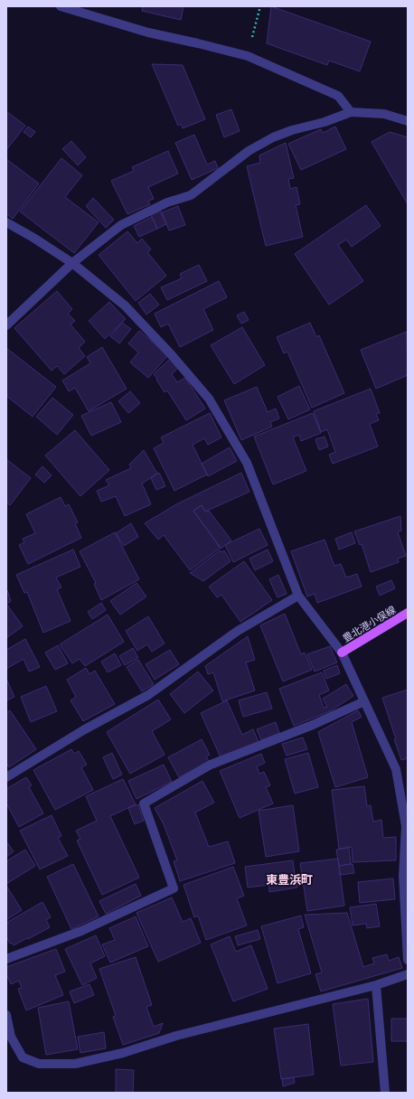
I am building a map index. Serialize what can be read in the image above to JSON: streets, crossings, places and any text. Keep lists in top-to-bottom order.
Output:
{
  "streets": {
    "main road": ["豊北港小俣線"]
  },
  "districts": ["東豊浜町"]
}
